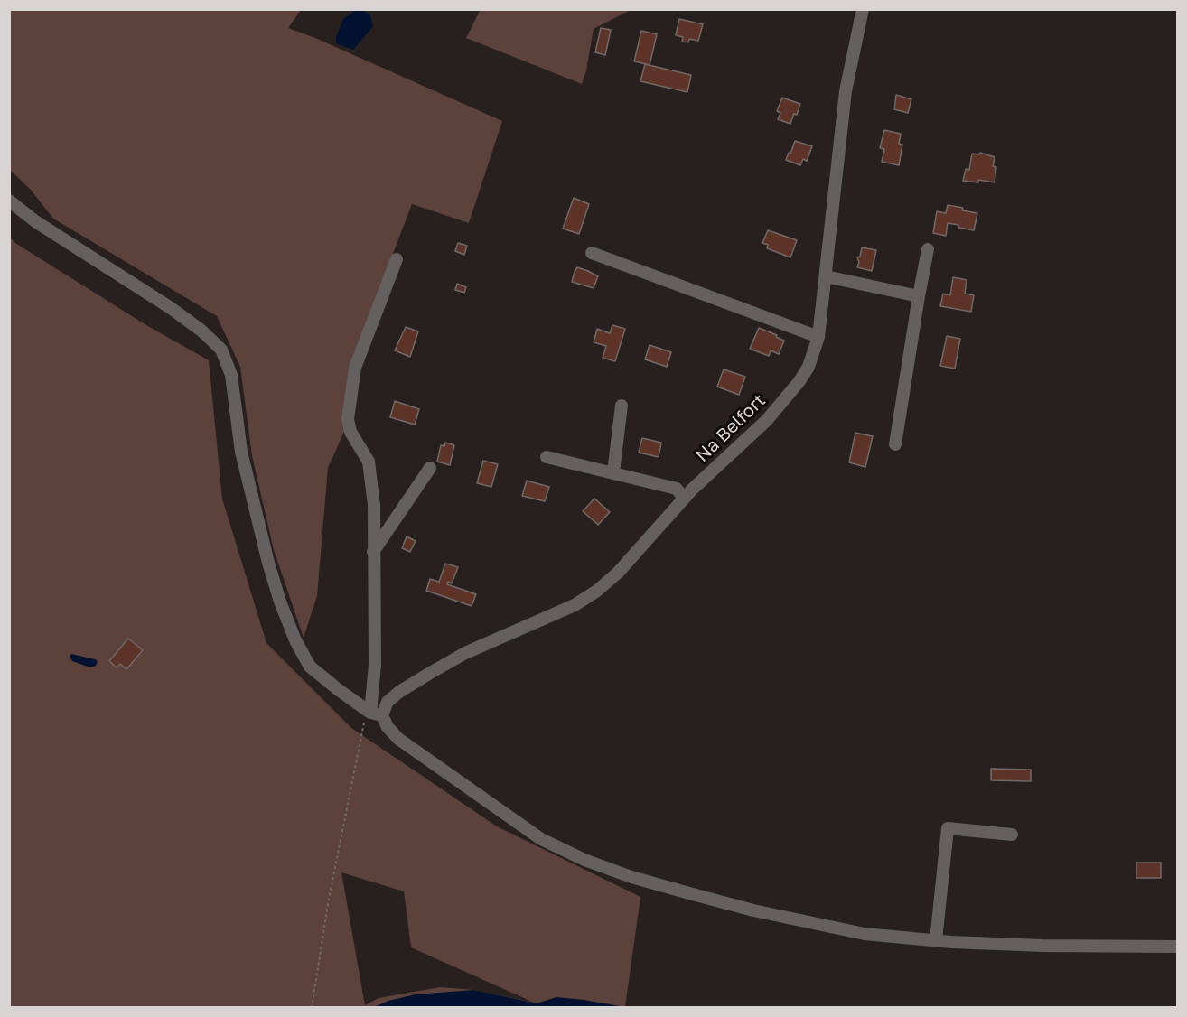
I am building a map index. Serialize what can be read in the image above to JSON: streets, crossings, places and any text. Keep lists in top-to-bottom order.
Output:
{
  "streets": {
    "street": ["Na Belfort"]
  }
}
